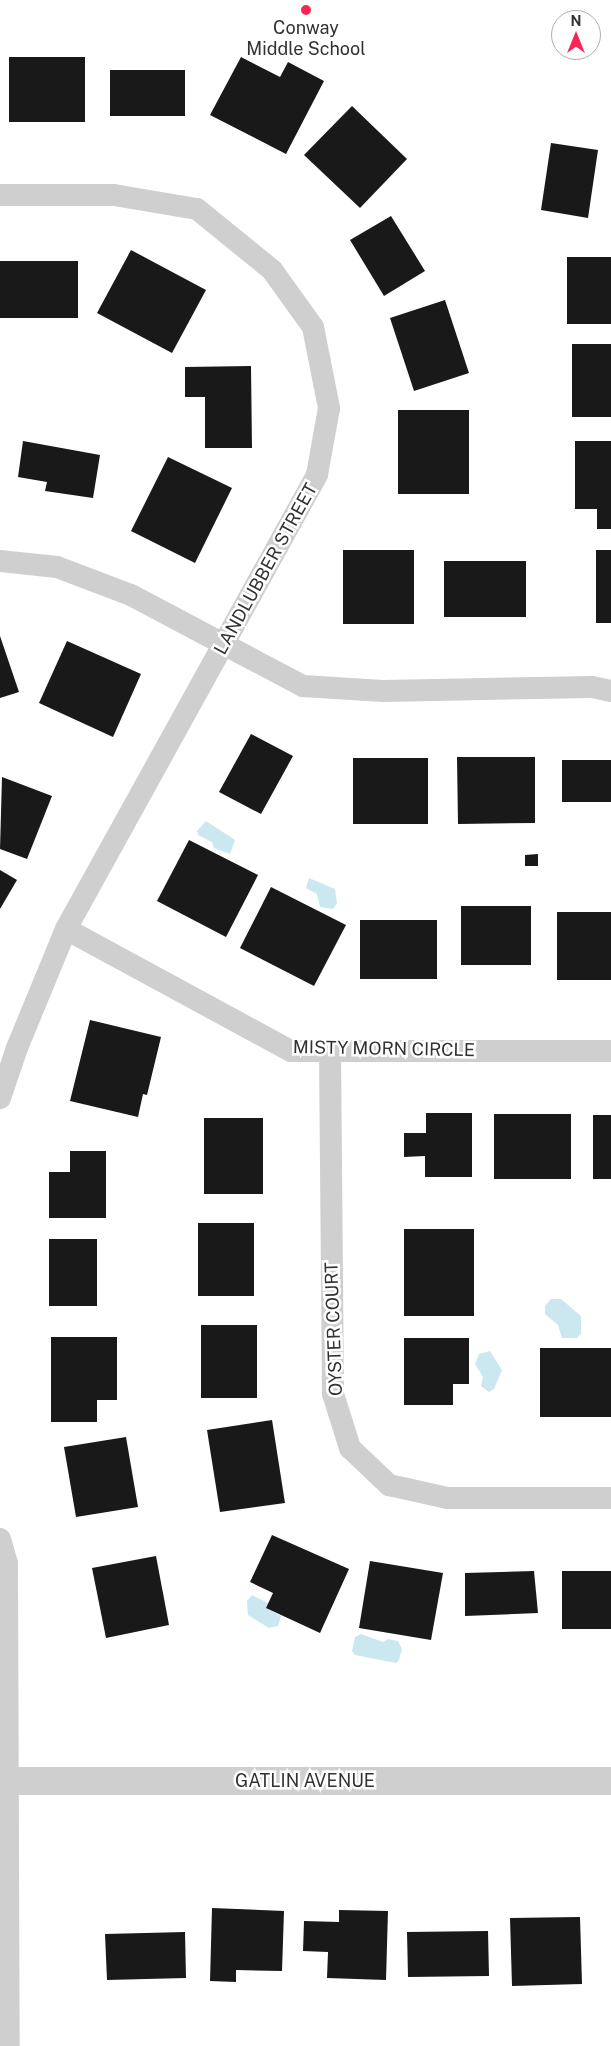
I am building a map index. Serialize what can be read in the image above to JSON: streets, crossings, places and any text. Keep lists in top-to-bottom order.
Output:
{
  "streets": {
    "street": [
      "LANDLUBBER STREET",
      "MISTY MORN CIRCLE",
      "OYSTER COURT",
      "GATLIN AVENUE"
    ]
  },
  "crossings": [
    ["LANDLUBBER STREET", "MISTY MORN CIRCLE"],
    ["MISTY MORN CIRCLE", "OYSTER COURT"]
  ],
  "places": ["Conway Middle School"],
  "north": "top"
}
